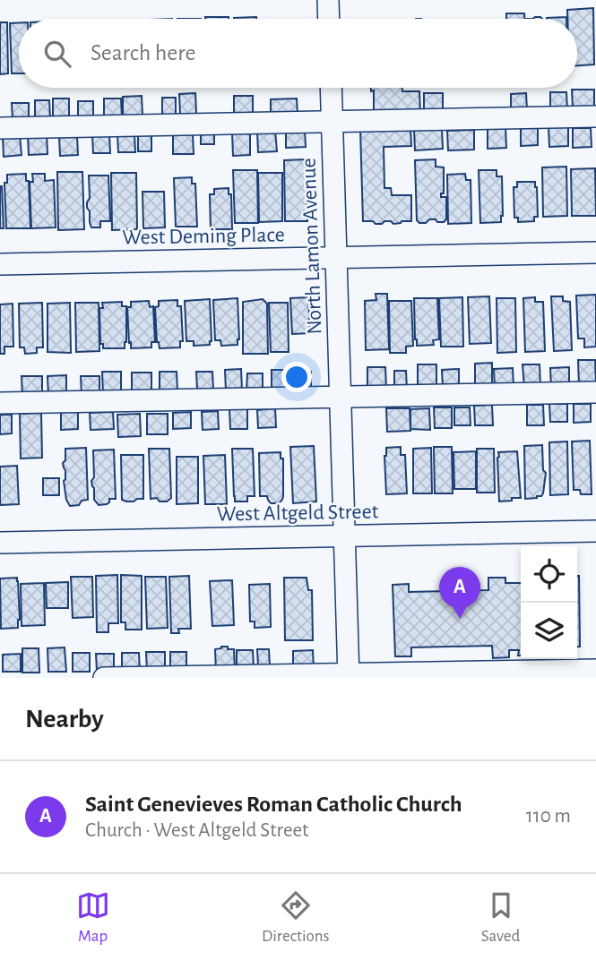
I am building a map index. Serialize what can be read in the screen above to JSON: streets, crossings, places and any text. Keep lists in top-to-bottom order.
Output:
{
  "streets": {
    "street": ["West Deming Place", "North Lamon Avenue", "West Altgeld Street"]
  },
  "crossings": [
    ["West Deming Place", "North Lamon Avenue"],
    ["North Lamon Avenue", "West Altgeld Street"]
  ],
  "page": {
    "search": "Search here",
    "pins": "A",
    "heading": "Nearby",
    "list": [
      {
        "mark": "A",
        "name": "Saint Genevieves Roman Catholic Church",
        "note": "Church · West Altgeld Street",
        "value": "110 m"
      }
    ],
    "nav": ["Map", "Directions", "Saved"]
  }
}
